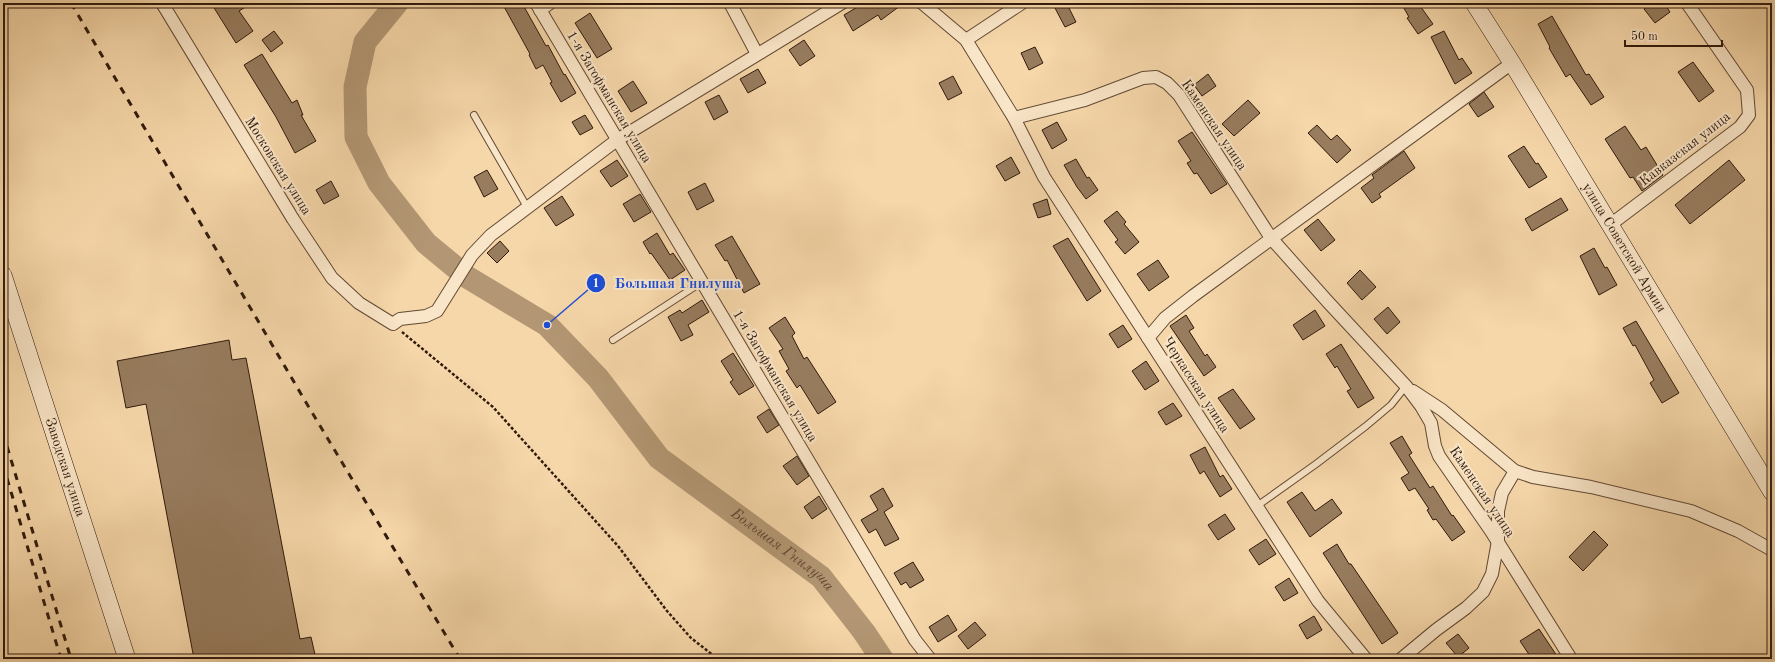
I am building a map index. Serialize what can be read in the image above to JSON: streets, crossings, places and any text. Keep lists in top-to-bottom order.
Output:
{
  "streets": {
    "main road": ["улица Советской Армии", "Заводская улица"],
    "street": [
      "1-я Загофманская улица",
      "Каменская улица",
      "Кавказская улица",
      "Московская улица",
      "Черкасская улица"
    ]
  },
  "crossings": [
    ["Каменская улица", "Черкасская улица"],
    ["Кавказская улица", "улица Советской Армии"]
  ],
  "water": ["Большая Гнилуша"],
  "places": ["Большая Гнилуша"],
  "scale_bar": "50 m"
}
